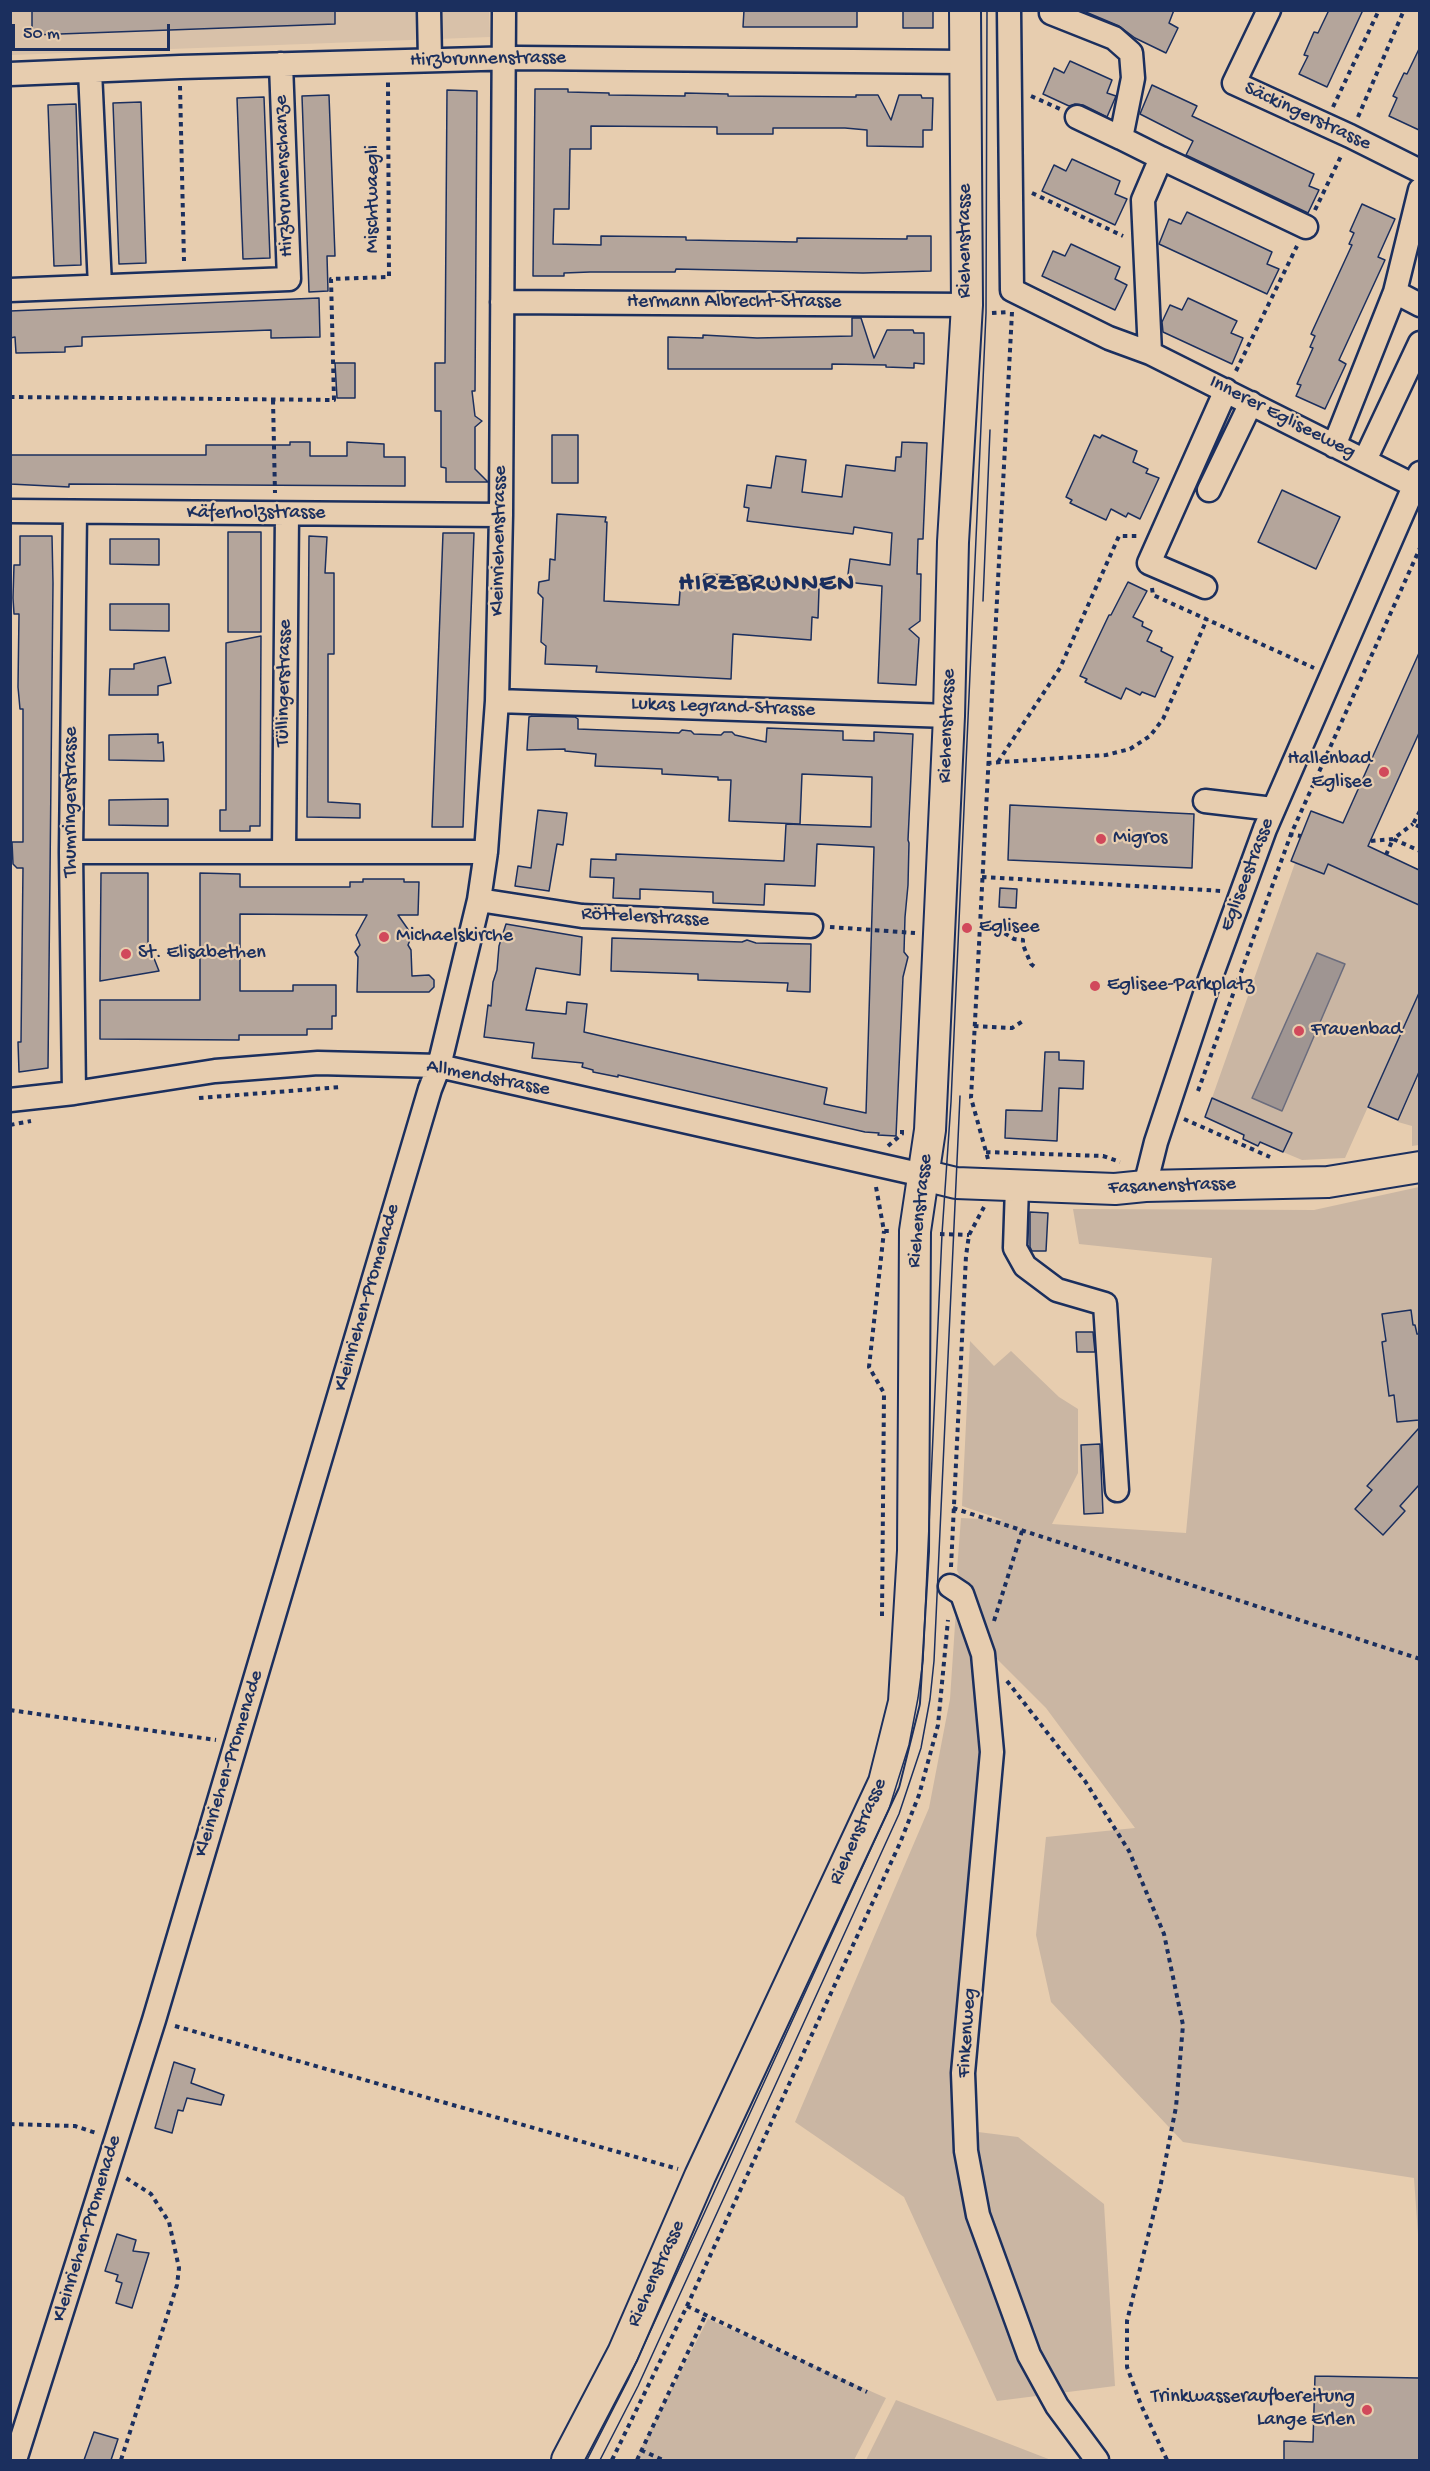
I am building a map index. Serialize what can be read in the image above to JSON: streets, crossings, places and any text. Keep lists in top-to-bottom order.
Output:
{
  "streets": {
    "main road": ["Riehenstrasse", "Fasanenstrasse"],
    "street": [
      "Hirzbrunnenstrasse",
      "Säckingerstrasse",
      "Hirzbrunnenschanze",
      "Hermann Albrecht-Strasse",
      "Innerer Egliseeweg",
      "Käferholzstrasse",
      "Kleinriehenstrasse",
      "Tüllingerstrasse",
      "Lukas Legrand-Strasse",
      "Thumringerstrasse",
      "Egliseestrasse",
      "Röttelerstrasse",
      "Allmendstrasse",
      "Kleinriehen-Promenade",
      "Finkenweg"
    ],
    "path": ["Mischtwaegli"]
  },
  "crossings": [
    ["Hirzbrunnenstrasse", "Hirzbrunnenschanze"],
    ["Hirzbrunnenstrasse", "Mischtwaegli"],
    ["Hirzbrunnenstrasse", "Riehenstrasse"],
    ["Hirzbrunnenstrasse", "Kleinriehenstrasse"],
    ["Riehenstrasse", "Hermann Albrecht-Strasse"],
    ["Riehenstrasse", "Lukas Legrand-Strasse"],
    ["Riehenstrasse", "Allmendstrasse"],
    ["Riehenstrasse", "Fasanenstrasse"],
    ["Hermann Albrecht-Strasse", "Kleinriehenstrasse"],
    ["Innerer Egliseeweg", "Egliseestrasse"],
    ["Käferholzstrasse", "Kleinriehenstrasse"],
    ["Käferholzstrasse", "Tüllingerstrasse"],
    ["Käferholzstrasse", "Thumringerstrasse"],
    ["Kleinriehenstrasse", "Lukas Legrand-Strasse"],
    ["Kleinriehenstrasse", "Röttelerstrasse"],
    ["Kleinriehenstrasse", "Allmendstrasse"],
    ["Kleinriehenstrasse", "Kleinriehen-Promenade"],
    ["Thumringerstrasse", "Allmendstrasse"],
    ["Egliseestrasse", "Fasanenstrasse"],
    ["Allmendstrasse", "Fasanenstrasse"],
    ["Allmendstrasse", "Kleinriehen-Promenade"]
  ],
  "districts": ["HIRZBRUNNEN"],
  "places": [
    "Hallenbad Eglisee",
    "Migros",
    "Eglisee",
    "Michaelskirche",
    "St. Elisabethen",
    "Eglisee-Parkplatz",
    "Frauenbad",
    "Trinkwasseraufbereitung Lange Erlen"
  ],
  "scale_bar": "50 m"
}
